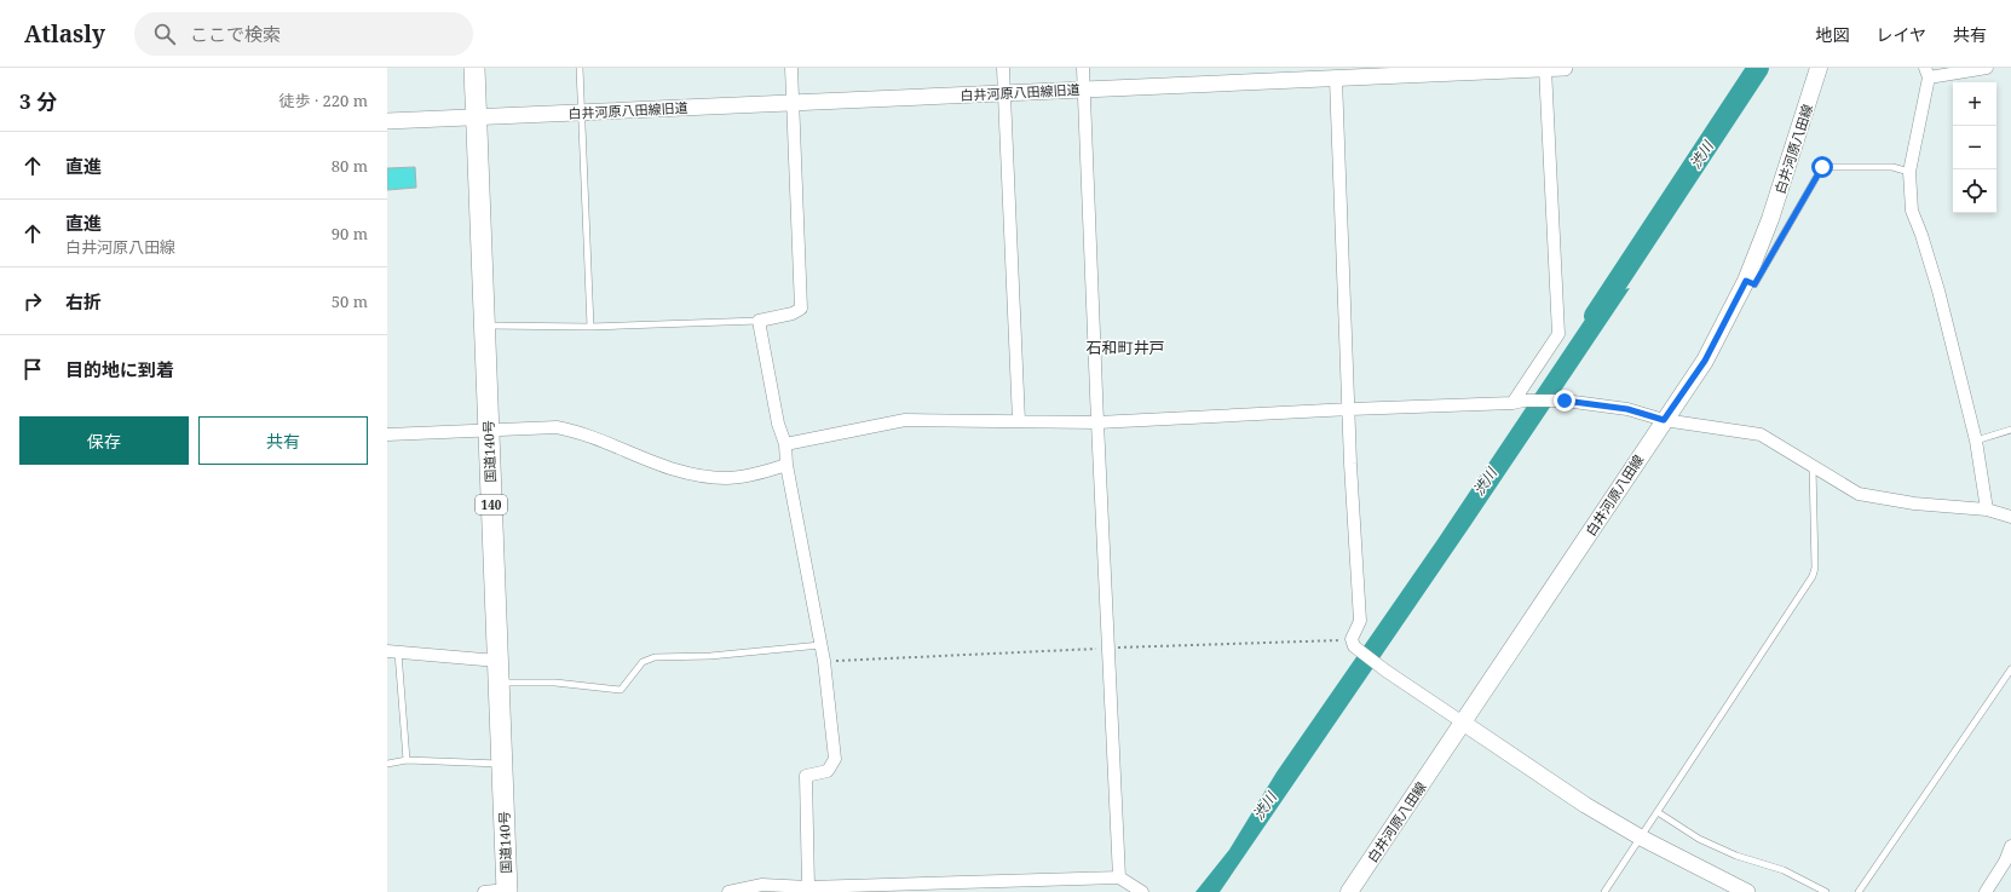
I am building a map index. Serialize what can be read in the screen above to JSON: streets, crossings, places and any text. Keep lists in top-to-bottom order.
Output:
{
  "streets": {
    "highway": ["国道140号", "140"],
    "main road": ["白井河原八田線"],
    "street": ["白井河原八田線旧道"]
  },
  "crossings": [
    ["白井河原八田線旧道", "国道140号"]
  ],
  "districts": ["石和町井戸"],
  "water": ["渋川"],
  "page": {
    "header": "Atlasly",
    "search": "ここで検索",
    "nav": ["地図", "レイヤ", "共有"],
    "heading": ["3 分", "徒歩 · 220 m"],
    "map_buttons": ["+", "−"],
    "list": [
      ["直進", "80 m"],
      ["直進", "白井河原八田線", "90 m"],
      ["右折", "50 m"],
      "目的地に到着"
    ],
    "buttons": ["保存", "共有"]
  }
}
